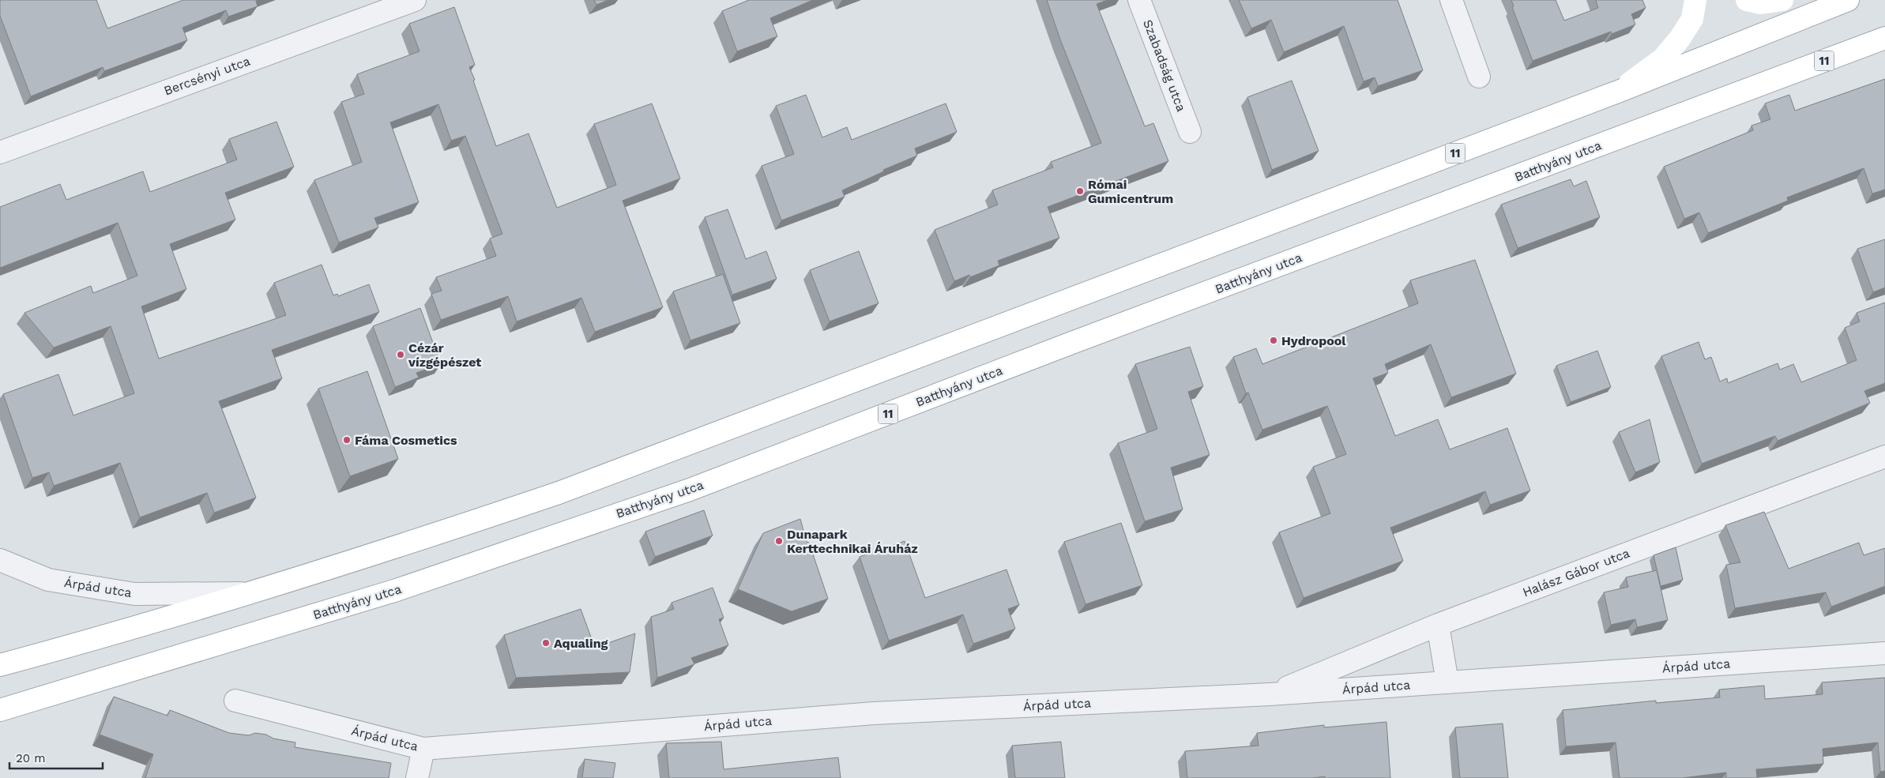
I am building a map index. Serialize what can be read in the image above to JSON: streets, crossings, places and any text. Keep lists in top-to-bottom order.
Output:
{
  "streets": {
    "main road": ["11", "Batthyány utca"],
    "street": [
      "Szabadság utca",
      "Bercsényi utca",
      "Halász Gábor utca",
      "Árpád utca"
    ]
  },
  "crossings": [
    ["11", "Árpád utca"],
    ["Halász Gábor utca", "Árpád utca"]
  ],
  "places": [
    "Római Gumicentrum",
    "Hydropool",
    "Cézár vízgépészet",
    "Fáma Cosmetics",
    "Dunapark Kerttechnikai Áruház",
    "Aqualing"
  ],
  "scale_bar": "20 m"
}
